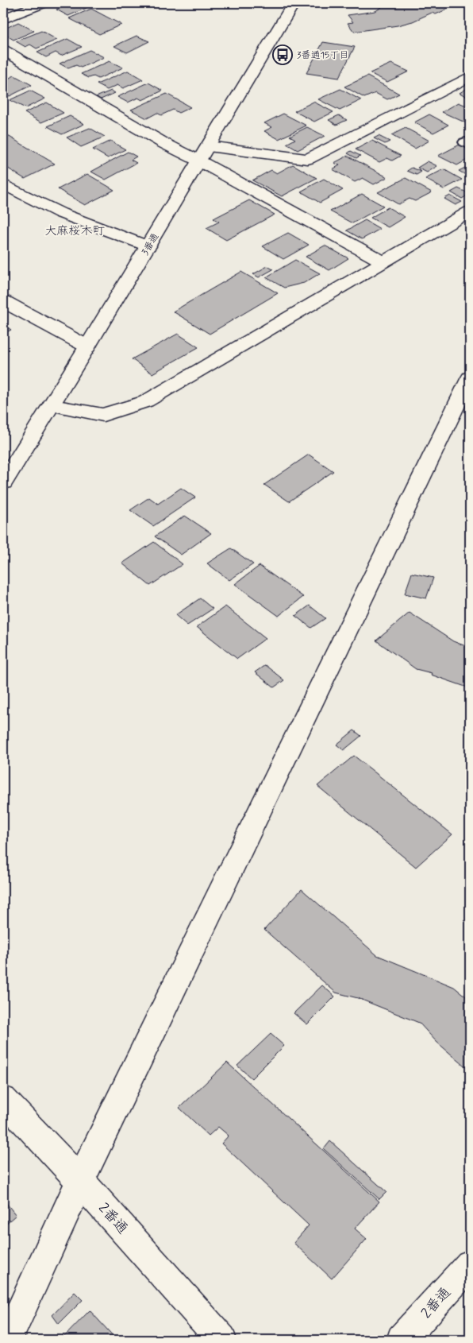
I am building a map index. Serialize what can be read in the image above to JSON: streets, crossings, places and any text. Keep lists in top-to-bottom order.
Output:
{
  "streets": {
    "street": ["3番通", "2番通"]
  },
  "districts": ["大麻桜木町"],
  "places": {
    "bus stop": ["3番通15丁目"]
  }
}
